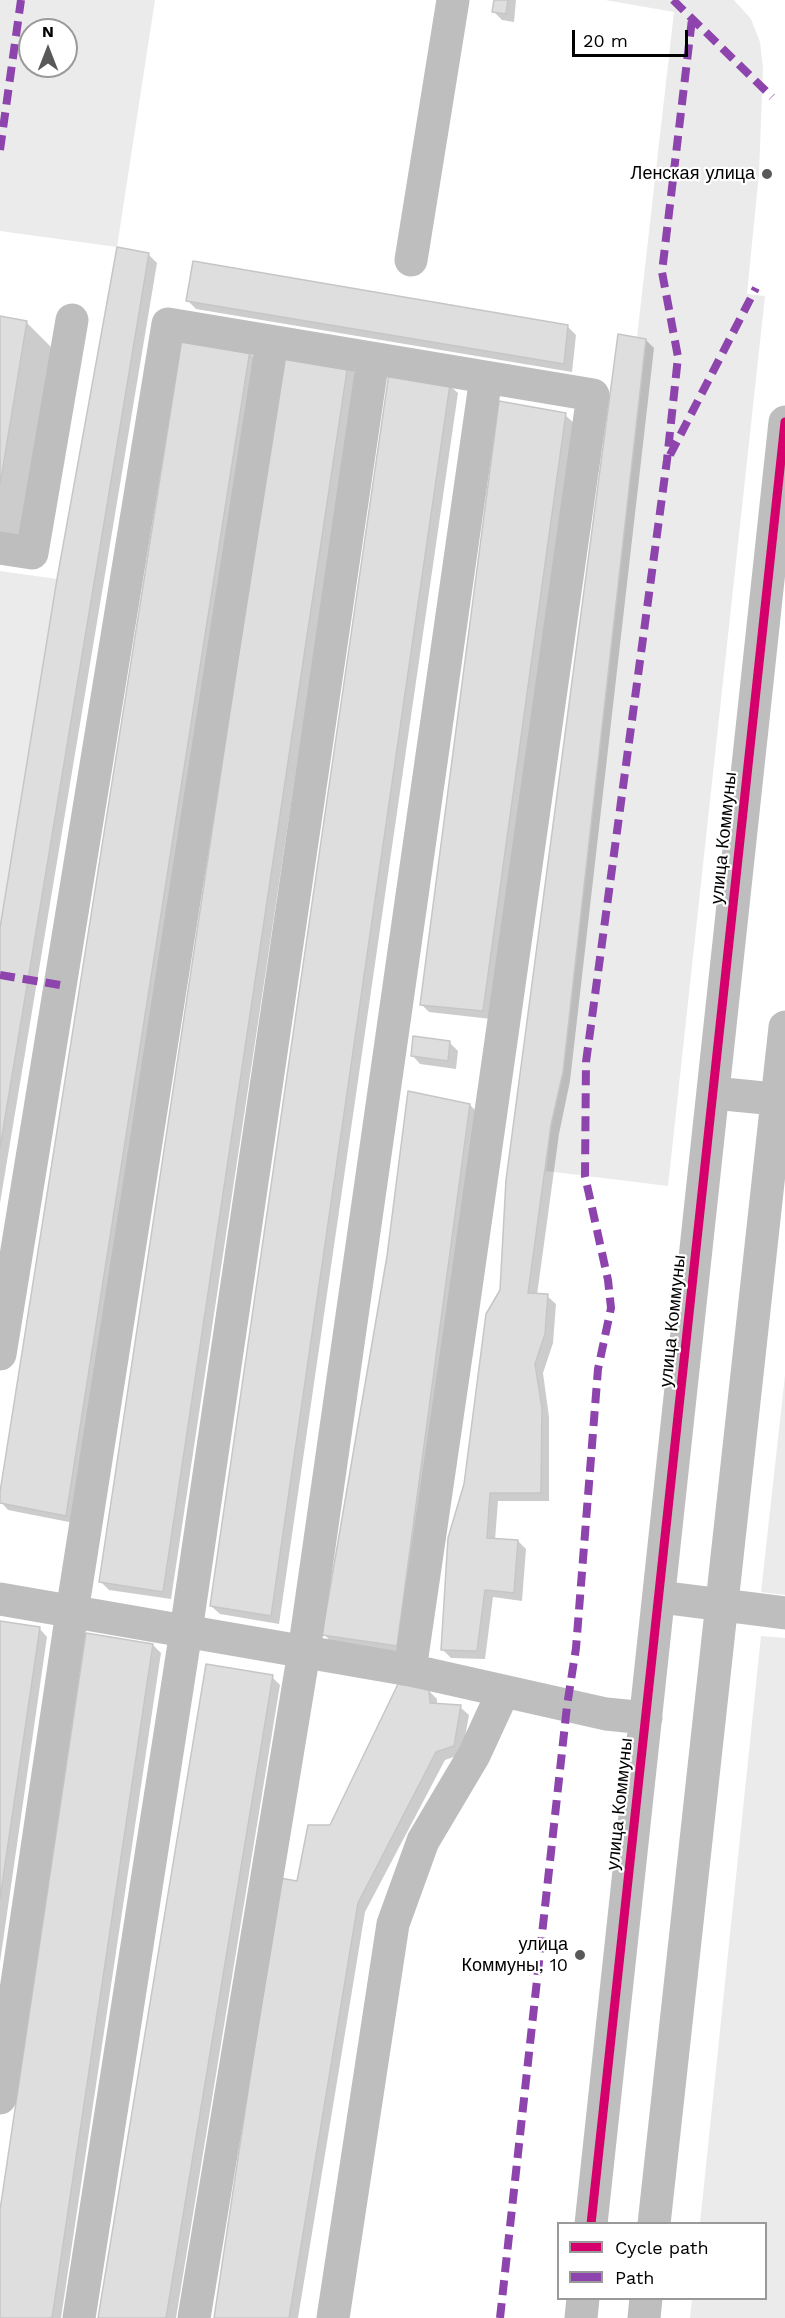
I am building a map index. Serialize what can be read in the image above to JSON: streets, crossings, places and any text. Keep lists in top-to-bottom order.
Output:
{
  "streets": {
    "street": ["улица Коммуны"]
  },
  "places": ["Ленская улица", "улица Коммуны, 10"],
  "legend": ["Cycle path", "Path"],
  "scale_bar": "20 m",
  "north": "top"
}
